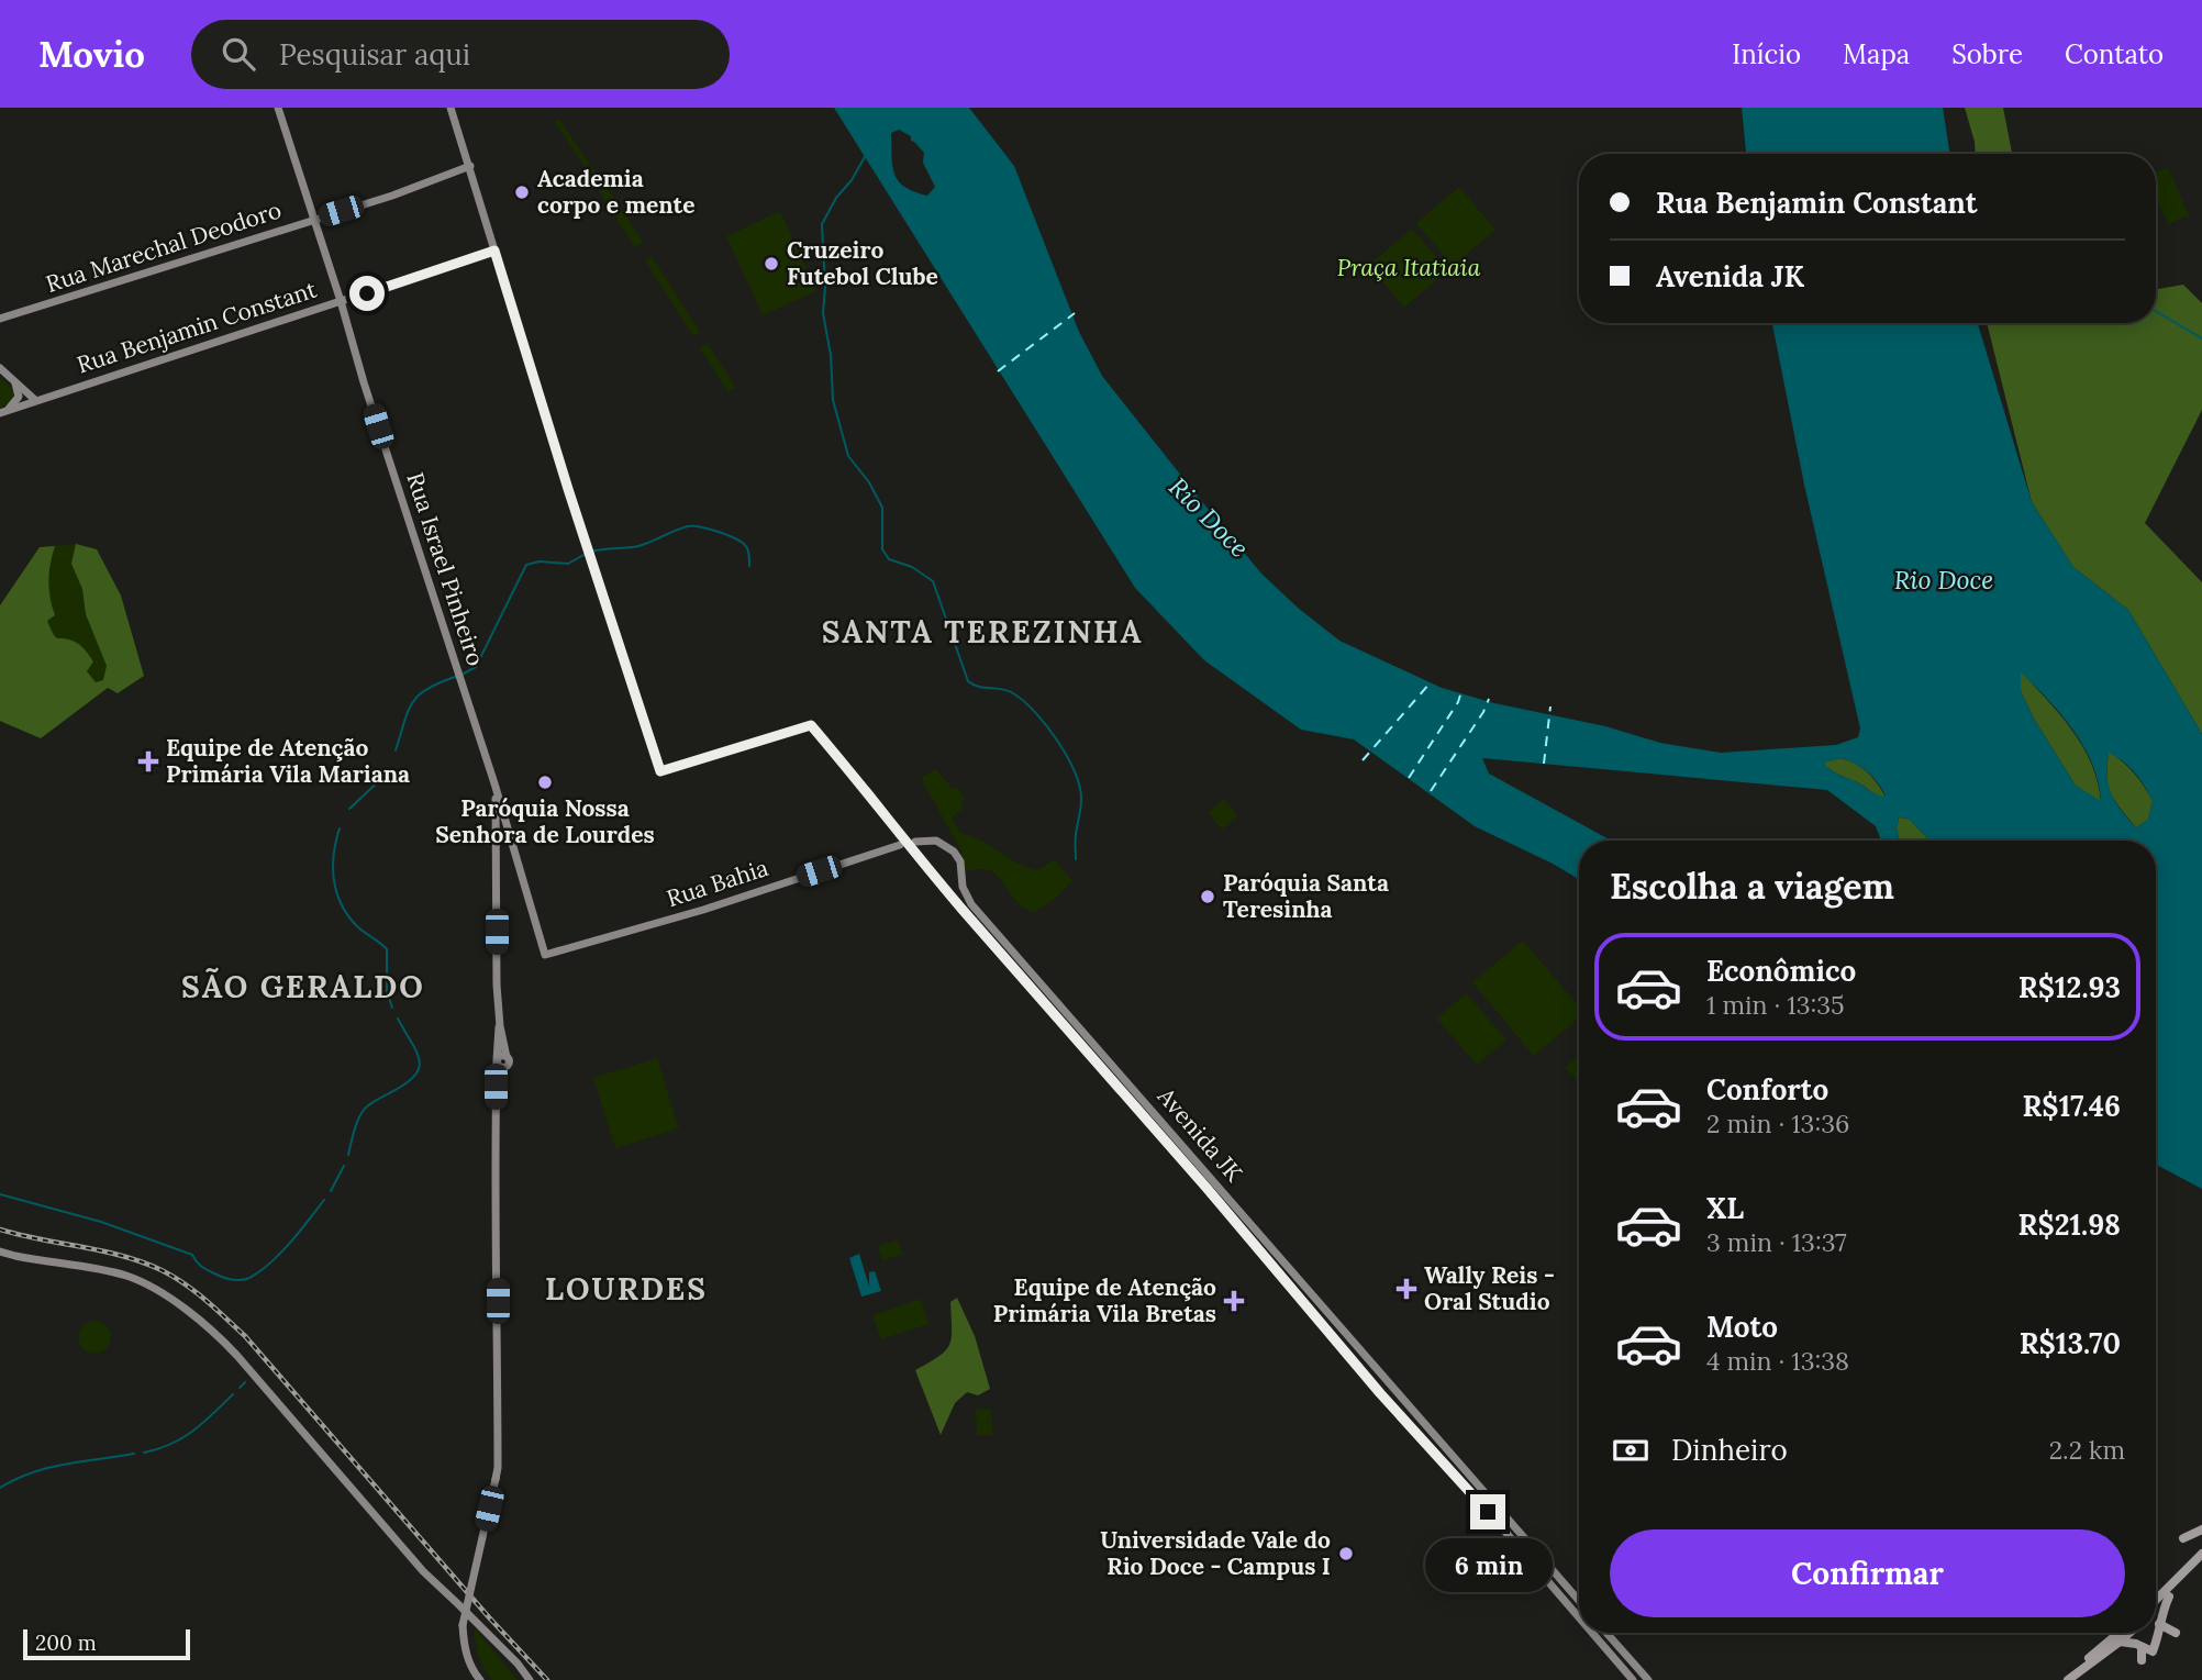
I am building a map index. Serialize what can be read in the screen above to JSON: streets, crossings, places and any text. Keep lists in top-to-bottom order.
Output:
{
  "streets": {
    "main road": [
      "Rua Marechal Deodoro",
      "Rua Benjamin Constant",
      "Rua Israel Pinheiro",
      "Rua Bahia",
      "Avenida JK"
    ]
  },
  "crossings": [
    ["Rua Marechal Deodoro", "Rua Israel Pinheiro"],
    ["Rua Benjamin Constant", "Rua Israel Pinheiro"],
    ["Rua Benjamin Constant", "Avenida JK"],
    ["Rua Israel Pinheiro", "Rua Bahia"]
  ],
  "districts": ["SANTA TEREZINHA", "SÃO GERALDO", "LOURDES"],
  "water": ["Rio Doce"],
  "parks": ["Praça Itatiaia"],
  "places": {
    "other": [
      "Academia corpo e mente",
      "Cruzeiro Futebol Clube",
      "Paróquia Nossa Senhora de Lourdes",
      "Paróquia Santa Teresinha",
      "Universidade Vale do Rio Doce - Campus I"
    ],
    "health": ["Equipe de Atenção Primária Vila Mariana", "Wally Reis - Oral Studio", "Equipe de Atenção Primária Vila Bretas"]
  },
  "scale_bar": "200 m",
  "page": {
    "header": "Movio",
    "search": "Pesquisar aqui",
    "nav": [
      "Início",
      "Mapa",
      "Sobre",
      "Contato"
    ],
    "banner": ["Rua Benjamin Constant", "Avenida JK"],
    "heading": "Escolha a viagem",
    "list": [
      {
        "name": "Econômico",
        "note": "1 min · 13:35",
        "value": "R$12.93"
      },
      {
        "name": "Conforto",
        "note": "2 min · 13:36",
        "value": "R$17.46"
      },
      {
        "name": "XL",
        "note": "3 min · 13:37",
        "value": "R$21.98"
      },
      {
        "name": "Moto",
        "note": "4 min · 13:38",
        "value": "R$13.70"
      }
    ],
    "pay": ["Dinheiro", "2.2 km"],
    "buttons": "Confirmar",
    "bubble": "6 min",
    "scale": "200 m"
  }
}
